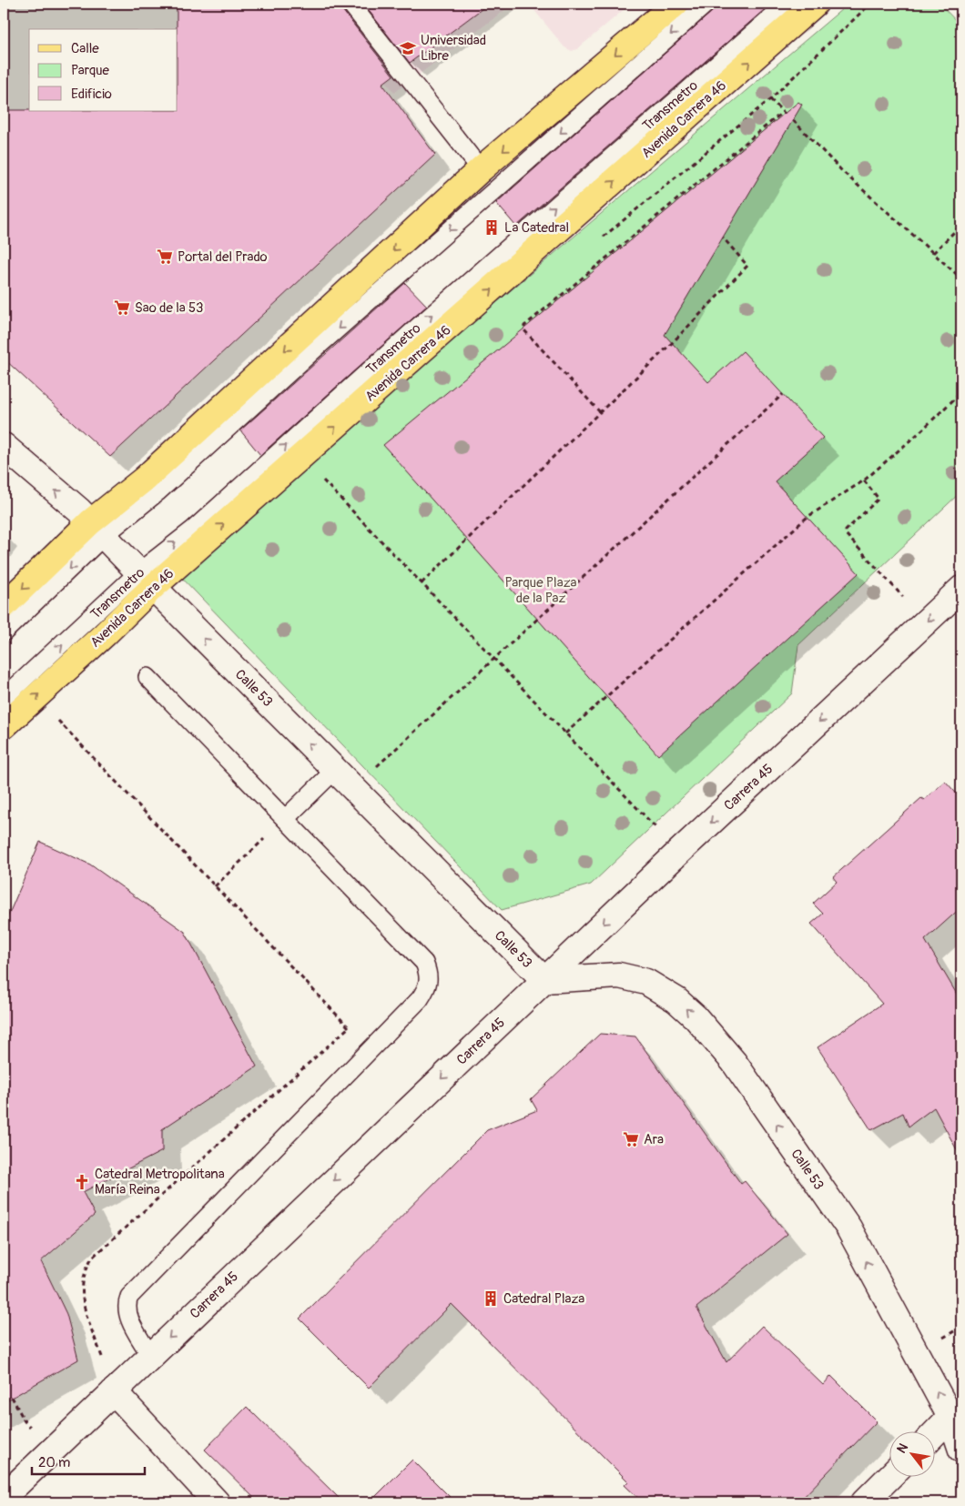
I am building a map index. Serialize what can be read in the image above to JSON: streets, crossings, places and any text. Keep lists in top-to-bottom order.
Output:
{
  "streets": {
    "main road": ["Avenida Carrera 46"],
    "street": ["Calle 53", "Carrera 45"],
    "lane": ["Transmetro"]
  },
  "crossings": [
    ["Transmetro", "Avenida Carrera 46"],
    ["Transmetro", "Calle 53"],
    ["Avenida Carrera 46", "Calle 53"],
    ["Calle 53", "Carrera 45"]
  ],
  "one_way": ["Calle 53", "Carrera 45"],
  "parks": ["Parque Plaza de la Paz"],
  "places": {
    "school or university": ["Universidad Libre"],
    "building": ["La Catedral", "Catedral Plaza"],
    "supermarket": ["Portal del Prado", "Sao de la 53", "Ara"],
    "church": ["Catedral Metropolitana María Reina"]
  },
  "legend": ["Calle", "Parque", "Edificio"],
  "scale_bar": "20 m",
  "north": "top left"
}
